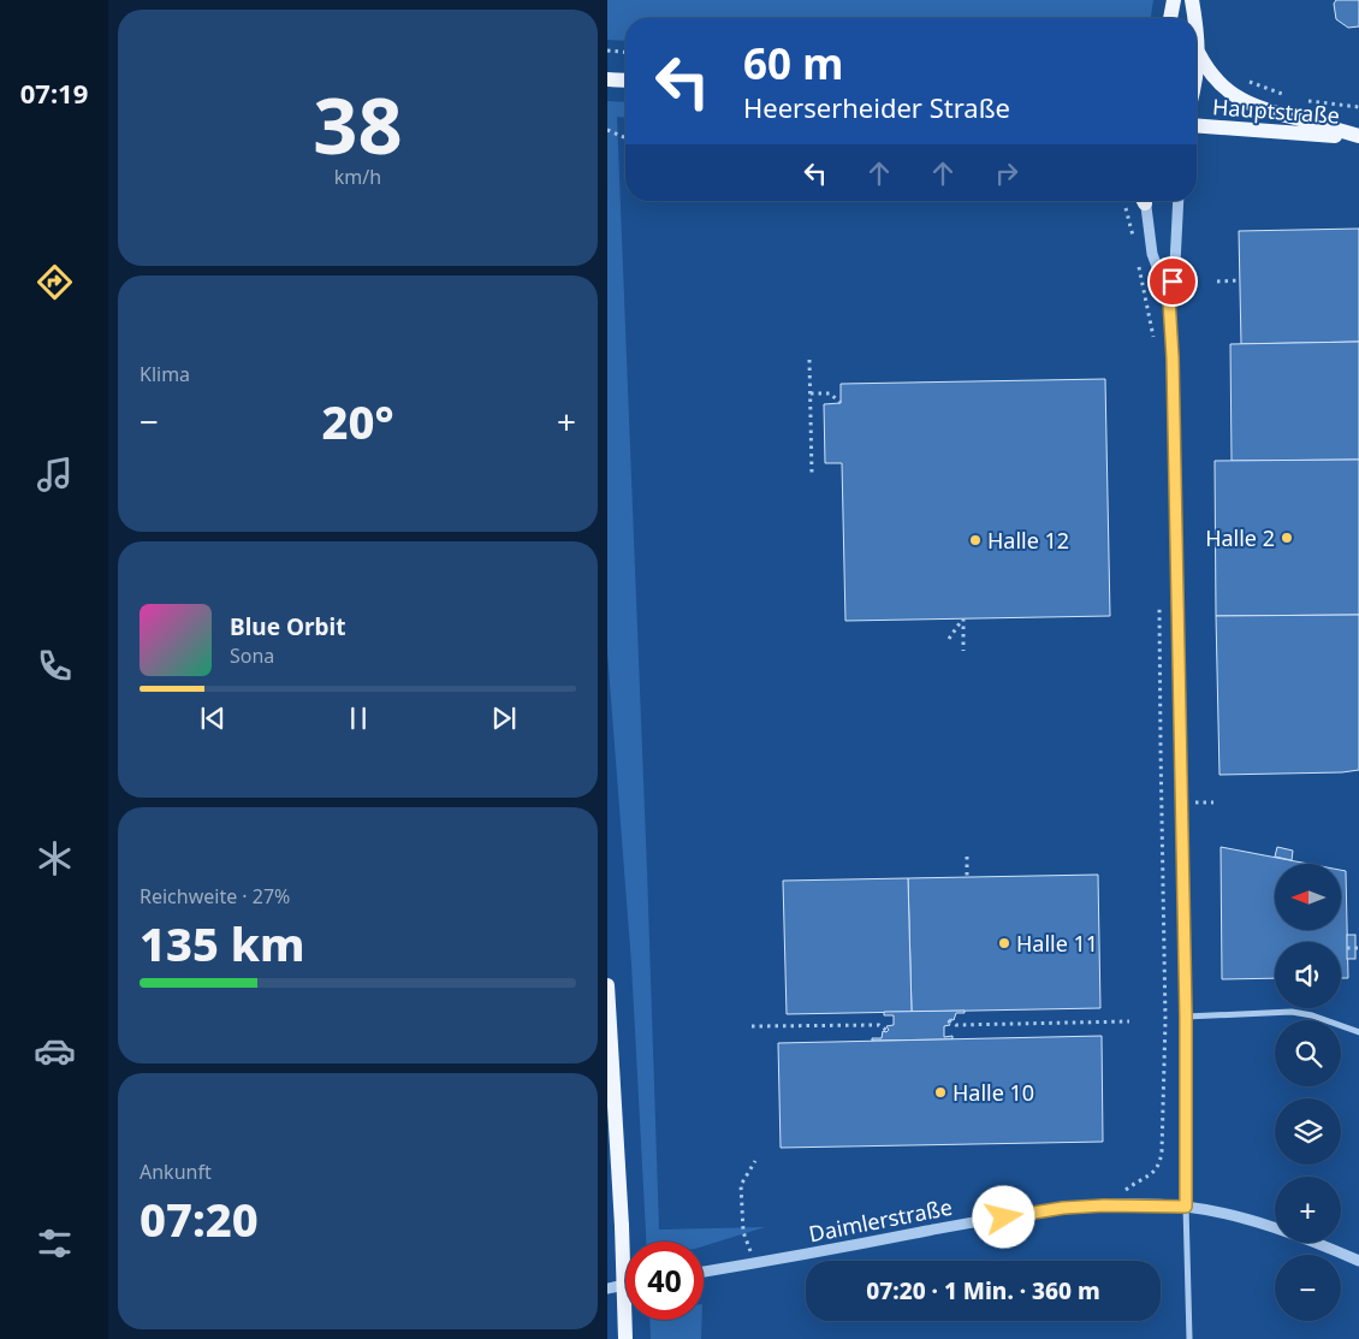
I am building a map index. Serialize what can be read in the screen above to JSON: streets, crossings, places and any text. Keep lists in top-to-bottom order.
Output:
{
  "streets": {
    "main road": ["Hauptstraße"],
    "street": ["Daimlerstraße"]
  },
  "places": [
    "Halle 2",
    "Halle 12",
    "Halle 11",
    "Halle 10"
  ],
  "north": "left",
  "page": {
    "tabs": "07:19",
    "tile": [
      ["38", "km/h"],
      "Klima",
      ["Reichweite · 27%", "135 km"],
      ["Ankunft", "07:20"]
    ],
    "turn": ["60 m", "Heerserheider Straße"],
    "heat": ["−", "20°", "+"],
    "song": ["Blue Orbit", "Sona"],
    "map_buttons": ["+", "−"],
    "limit": "40",
    "trip": "07:20 · 1 Min. · 360 m"
  }
}
